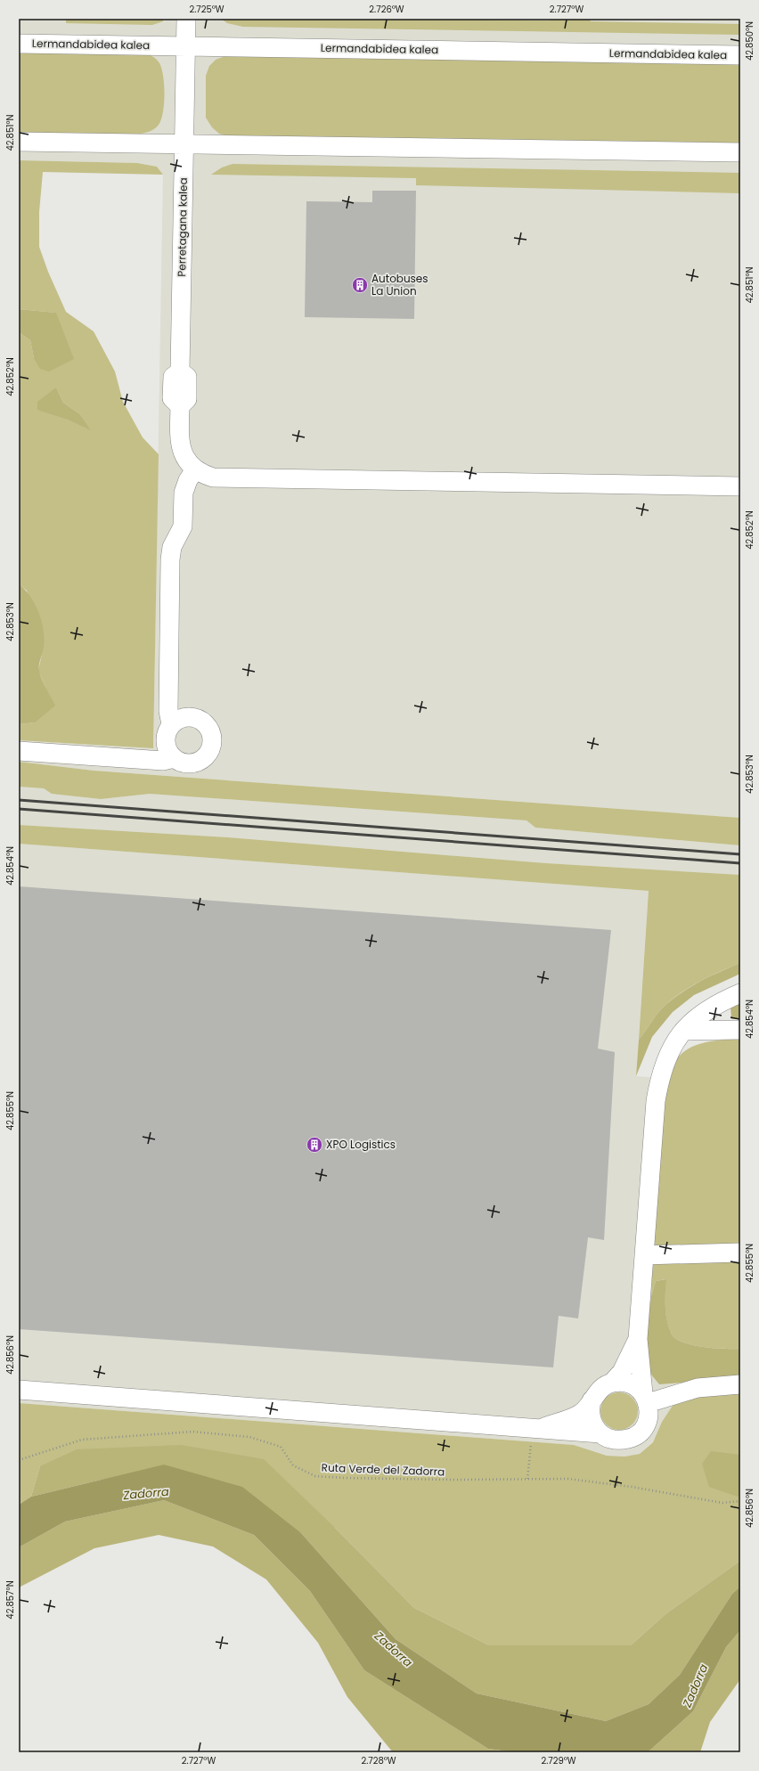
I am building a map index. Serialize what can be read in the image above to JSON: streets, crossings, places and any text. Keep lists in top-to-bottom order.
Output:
{
  "streets": {
    "street": ["Lermandabidea kalea", "Perretagana kalea"],
    "path": ["Ruta Verde del Zadorra"]
  },
  "crossings": [
    ["Lermandabidea kalea", "Perretagana kalea"]
  ],
  "water": ["Zadorra"],
  "places": {
    "building": ["Autobuses La Union", "XPO Logistics"]
  },
  "coordinates": [
    "2.725°W",
    "2.726°W",
    "2.727°W",
    "42.850°N",
    "42.851°N",
    "42.852°N",
    "42.853°N",
    "42.854°N",
    "42.855°N",
    "42.856°N",
    "42.857°N",
    "2.728°W",
    "2.729°W"
  ]
}
